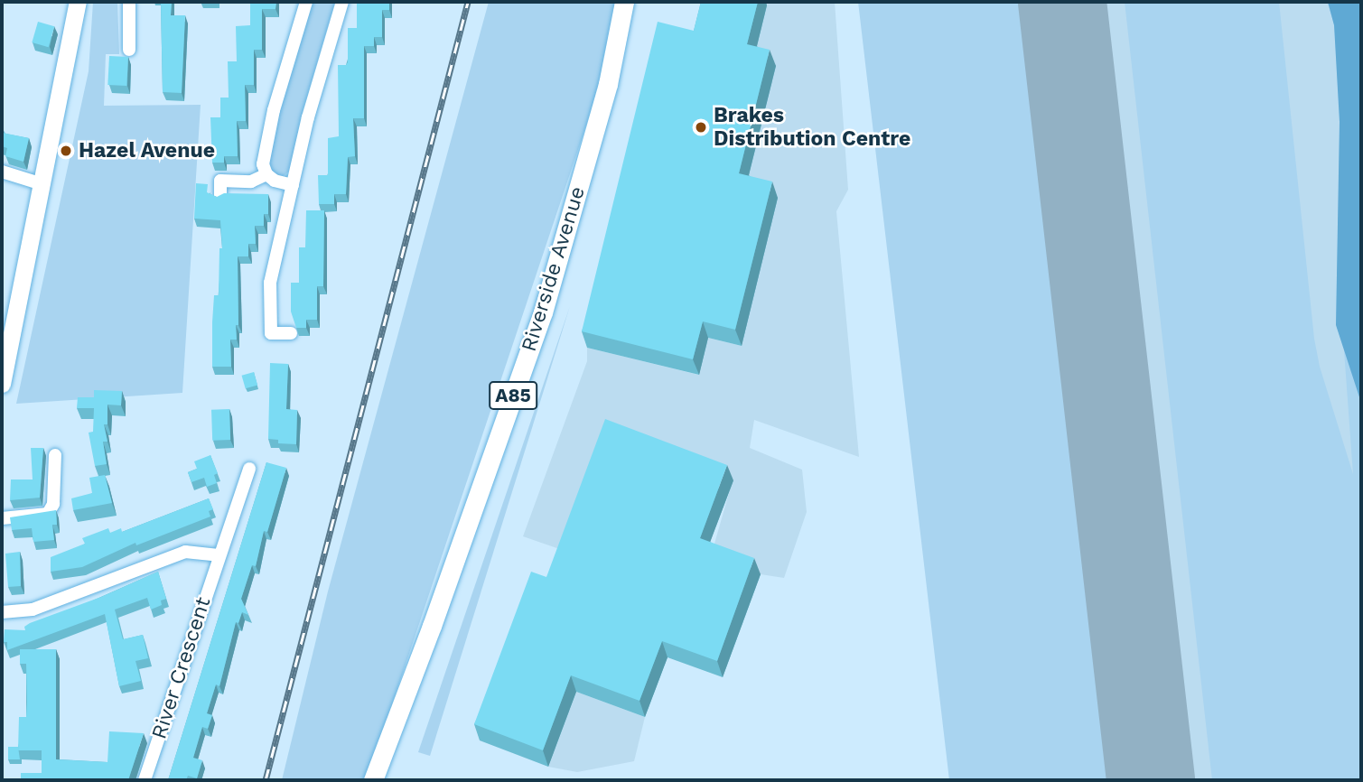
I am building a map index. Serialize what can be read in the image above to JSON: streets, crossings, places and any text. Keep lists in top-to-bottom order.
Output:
{
  "streets": {
    "main road": ["Riverside Avenue", "A85"],
    "street": ["River Crescent"]
  },
  "places": ["Brakes Distribution Centre", "Hazel Avenue"]
}
